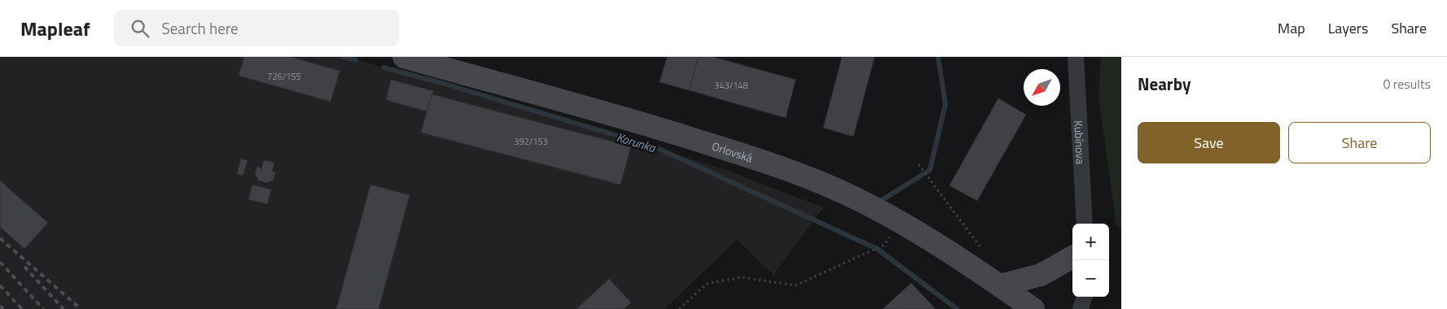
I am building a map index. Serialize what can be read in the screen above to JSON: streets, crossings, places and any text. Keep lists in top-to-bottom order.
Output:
{
  "streets": {
    "main road": ["Orlovská"],
    "street": ["Kubínova"]
  },
  "water": ["Korunka"],
  "house_numbers": ["726/155", "343/148", "392/153"],
  "north": "bottom left",
  "page": {
    "header": "Mapleaf",
    "search": "Search here",
    "nav": ["Map", "Layers", "Share"],
    "heading": ["Nearby", "0 results"],
    "buttons": ["Save", "Share"],
    "map_buttons": ["+", "−"]
  }
}
